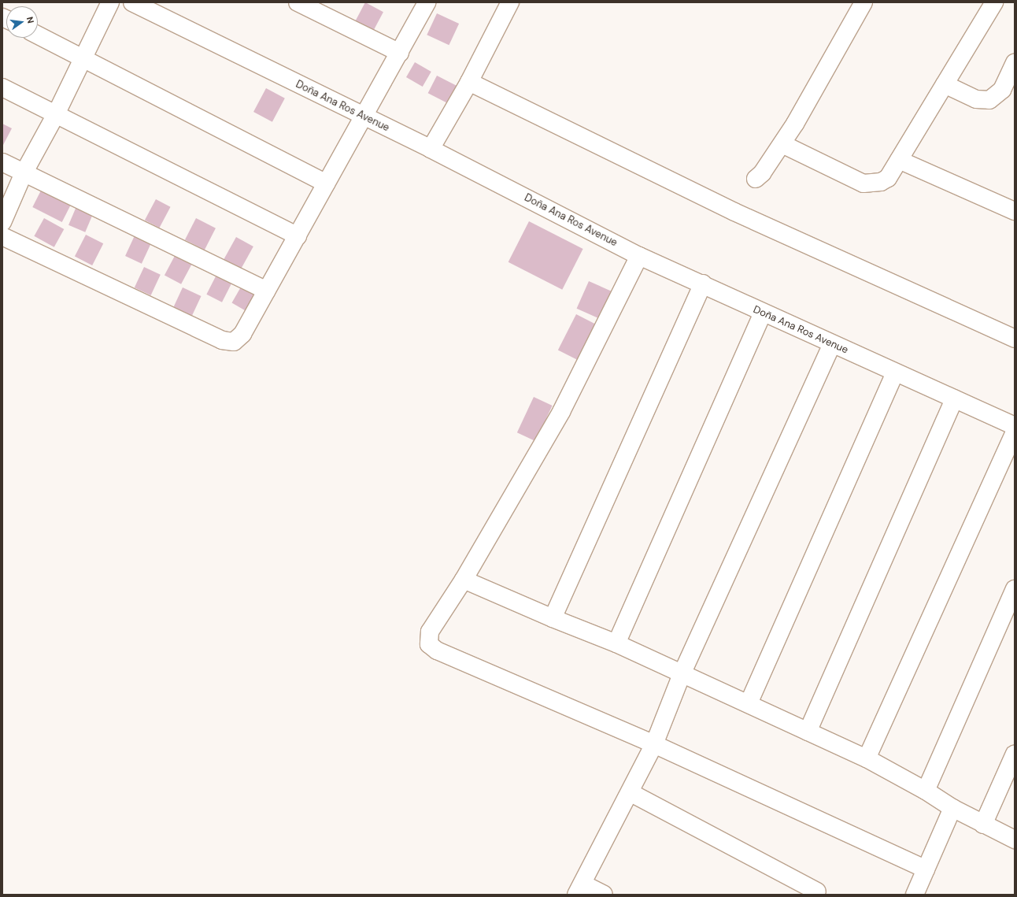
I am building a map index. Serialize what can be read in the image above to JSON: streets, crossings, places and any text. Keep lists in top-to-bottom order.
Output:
{
  "streets": {
    "street": ["Doña Ana Ros Avenue"]
  },
  "north": "right"
}
